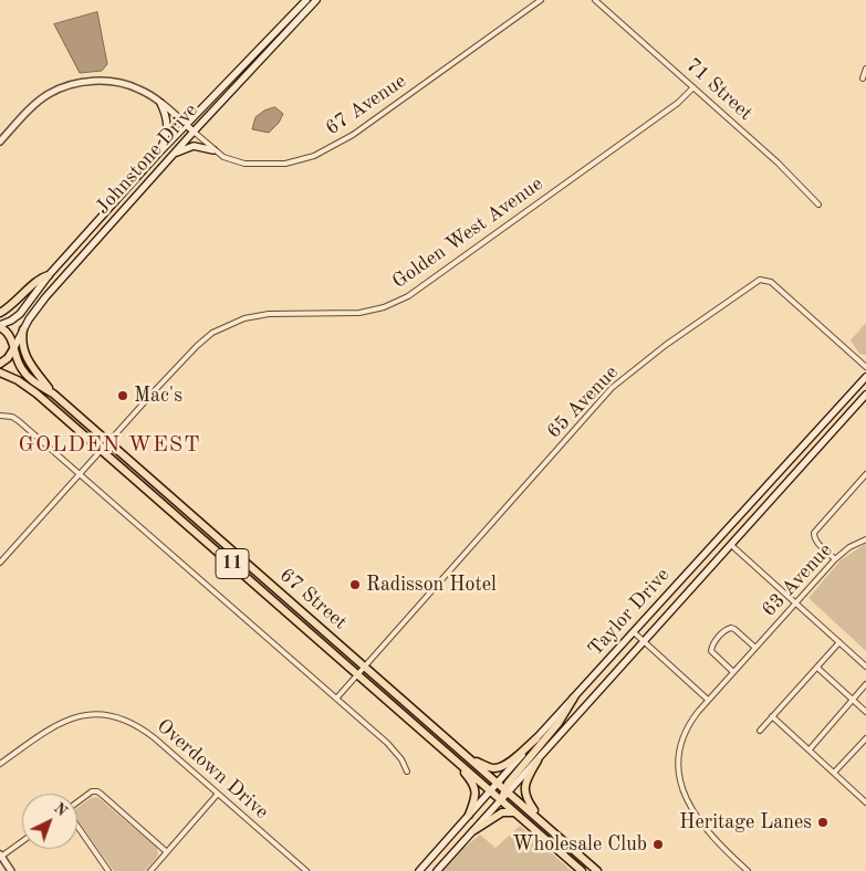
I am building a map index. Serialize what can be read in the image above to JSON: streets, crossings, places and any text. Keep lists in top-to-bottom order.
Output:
{
  "streets": {
    "main road": [
      "Johnstone Drive",
      "11",
      "67 Street",
      "Taylor Drive"
    ],
    "street": [
      "71 Street",
      "67 Avenue",
      "Golden West Avenue",
      "65 Avenue",
      "63 Avenue",
      "Overdown Drive"
    ]
  },
  "crossings": [
    ["71 Street", "Golden West Avenue"],
    ["67 Avenue", "Johnstone Drive"],
    ["Johnstone Drive", "67 Street"],
    ["Golden West Avenue", "67 Street"],
    ["65 Avenue", "67 Street"],
    ["67 Street", "Taylor Drive"]
  ],
  "districts": ["GOLDEN WEST"],
  "places": [
    "Mac's",
    "Radisson Hotel",
    "Heritage Lanes",
    "Wholesale Club"
  ],
  "north": "top right"
}
